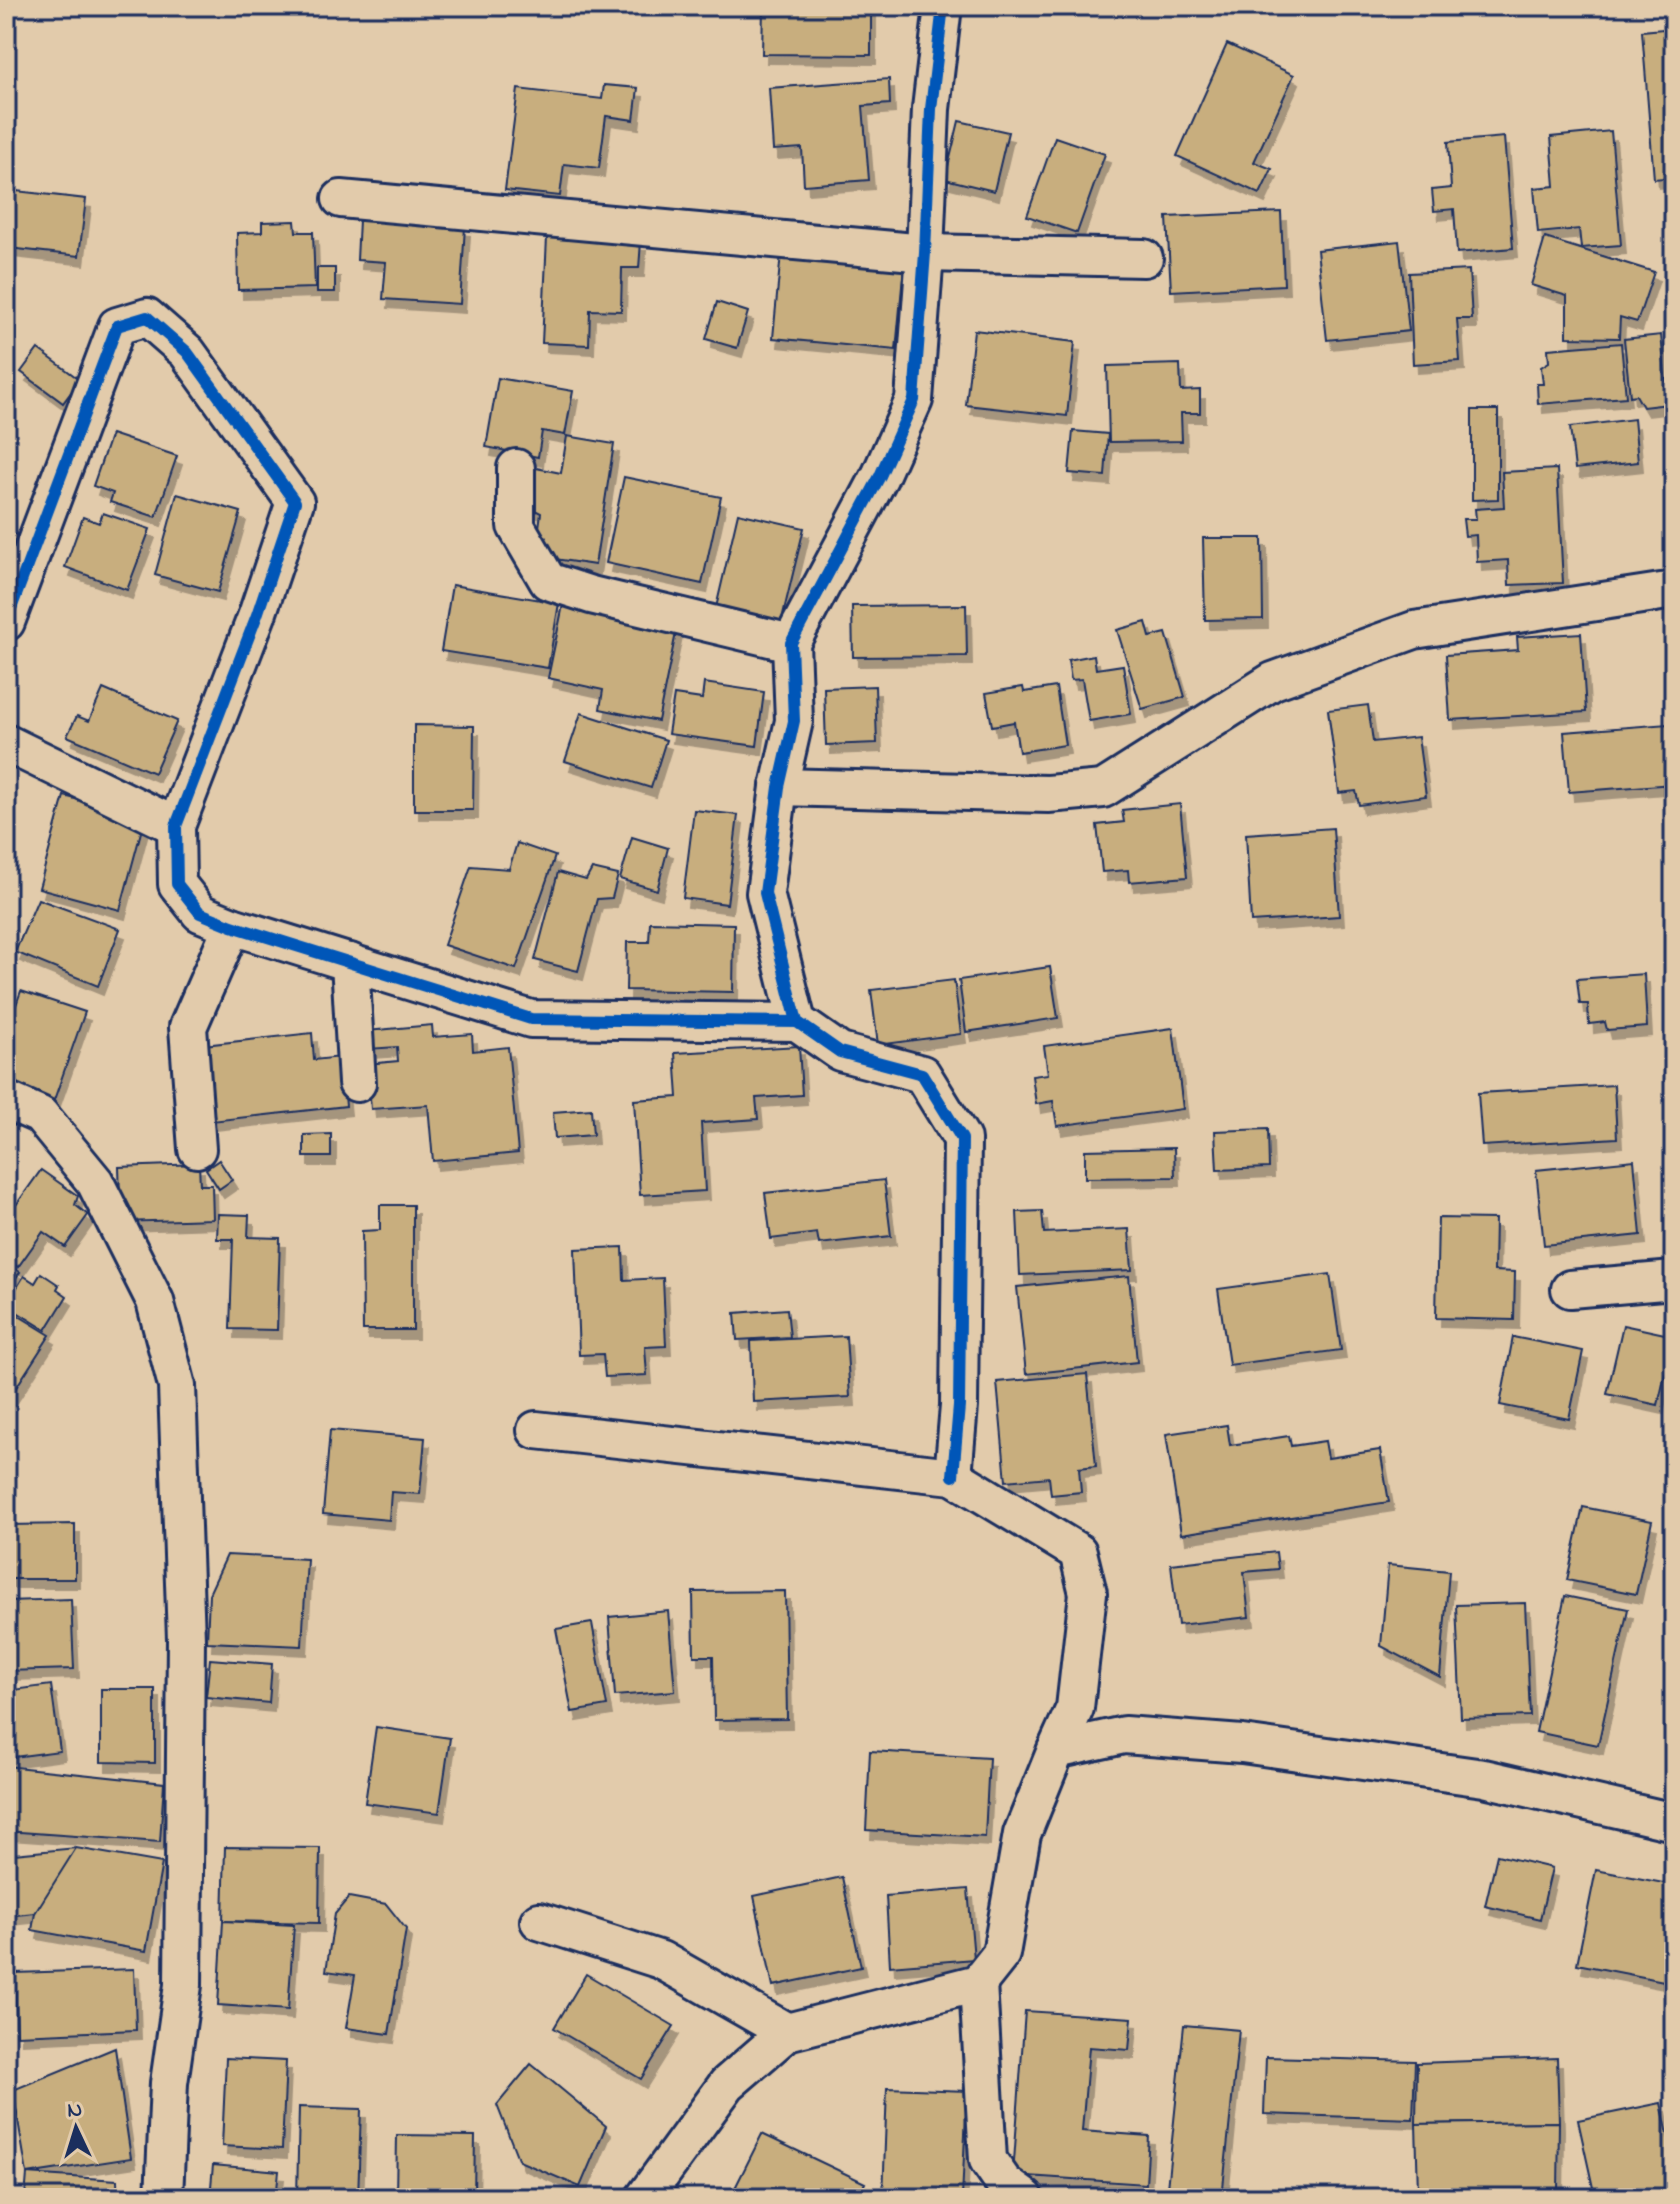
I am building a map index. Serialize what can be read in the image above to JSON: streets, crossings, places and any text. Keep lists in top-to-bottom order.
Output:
{
  "north": "top"
}
